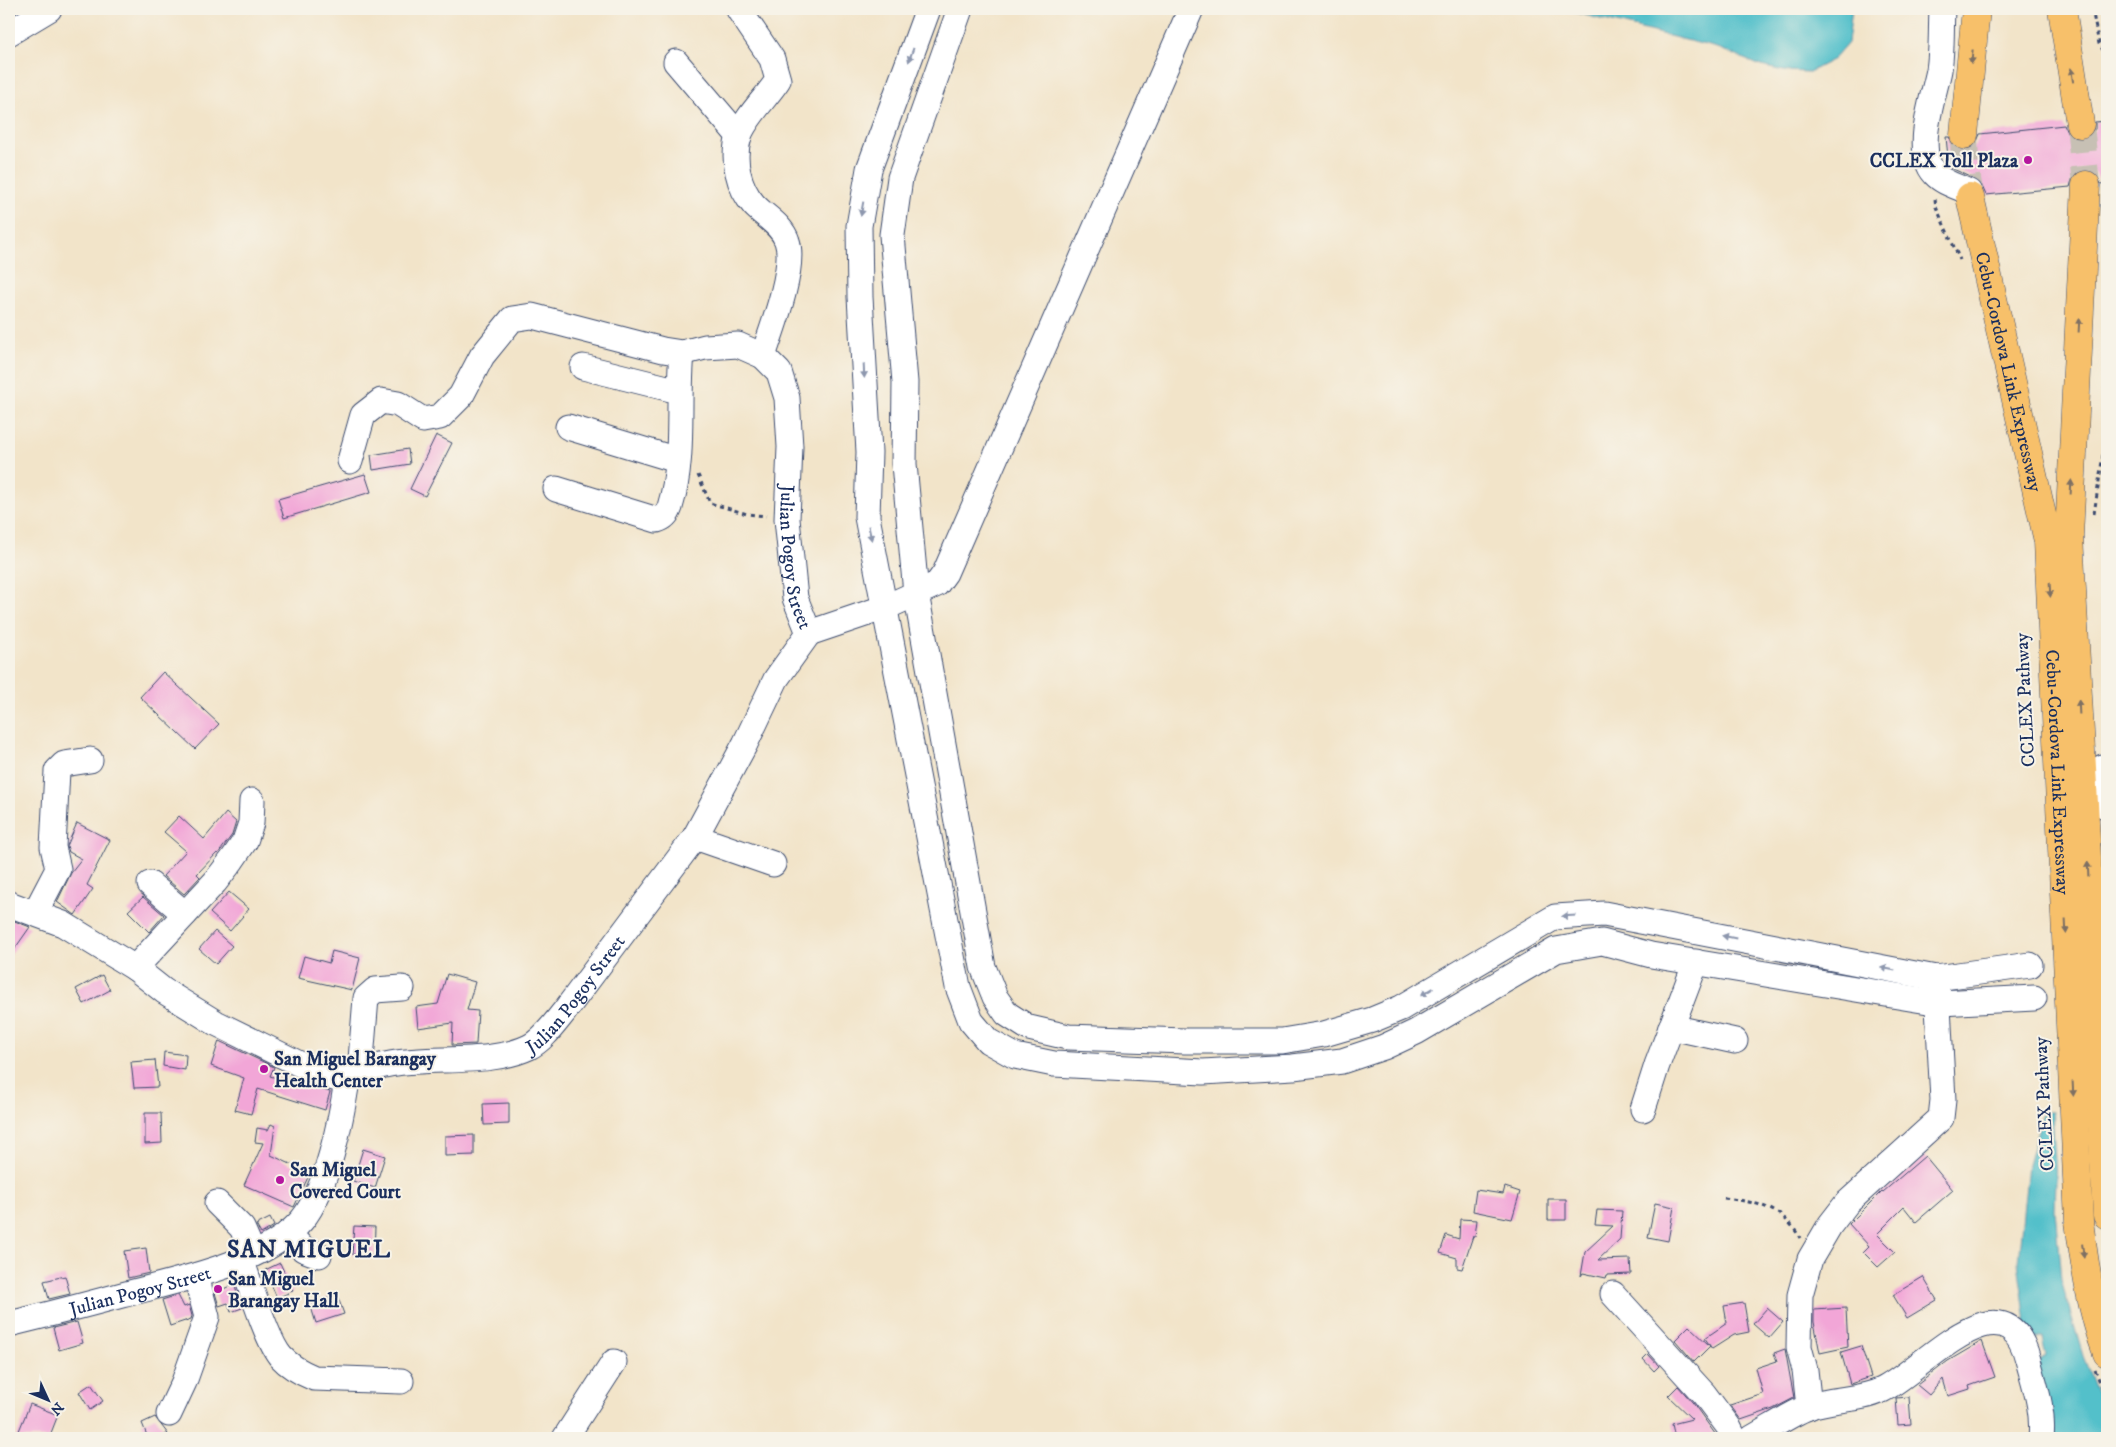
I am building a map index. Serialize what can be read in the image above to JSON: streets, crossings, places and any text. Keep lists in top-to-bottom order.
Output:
{
  "streets": {
    "highway": ["Cebu-Cordova Link Expressway"],
    "street": ["Julian Pogoy Street"]
  },
  "districts": ["SAN MIGUEL"],
  "places": [
    "CCLEX Toll Plaza",
    "San Miguel Barangay Health Center",
    "San Miguel Covered Court",
    "San Miguel Barangay Hall"
  ],
  "north": "bottom right"
}
